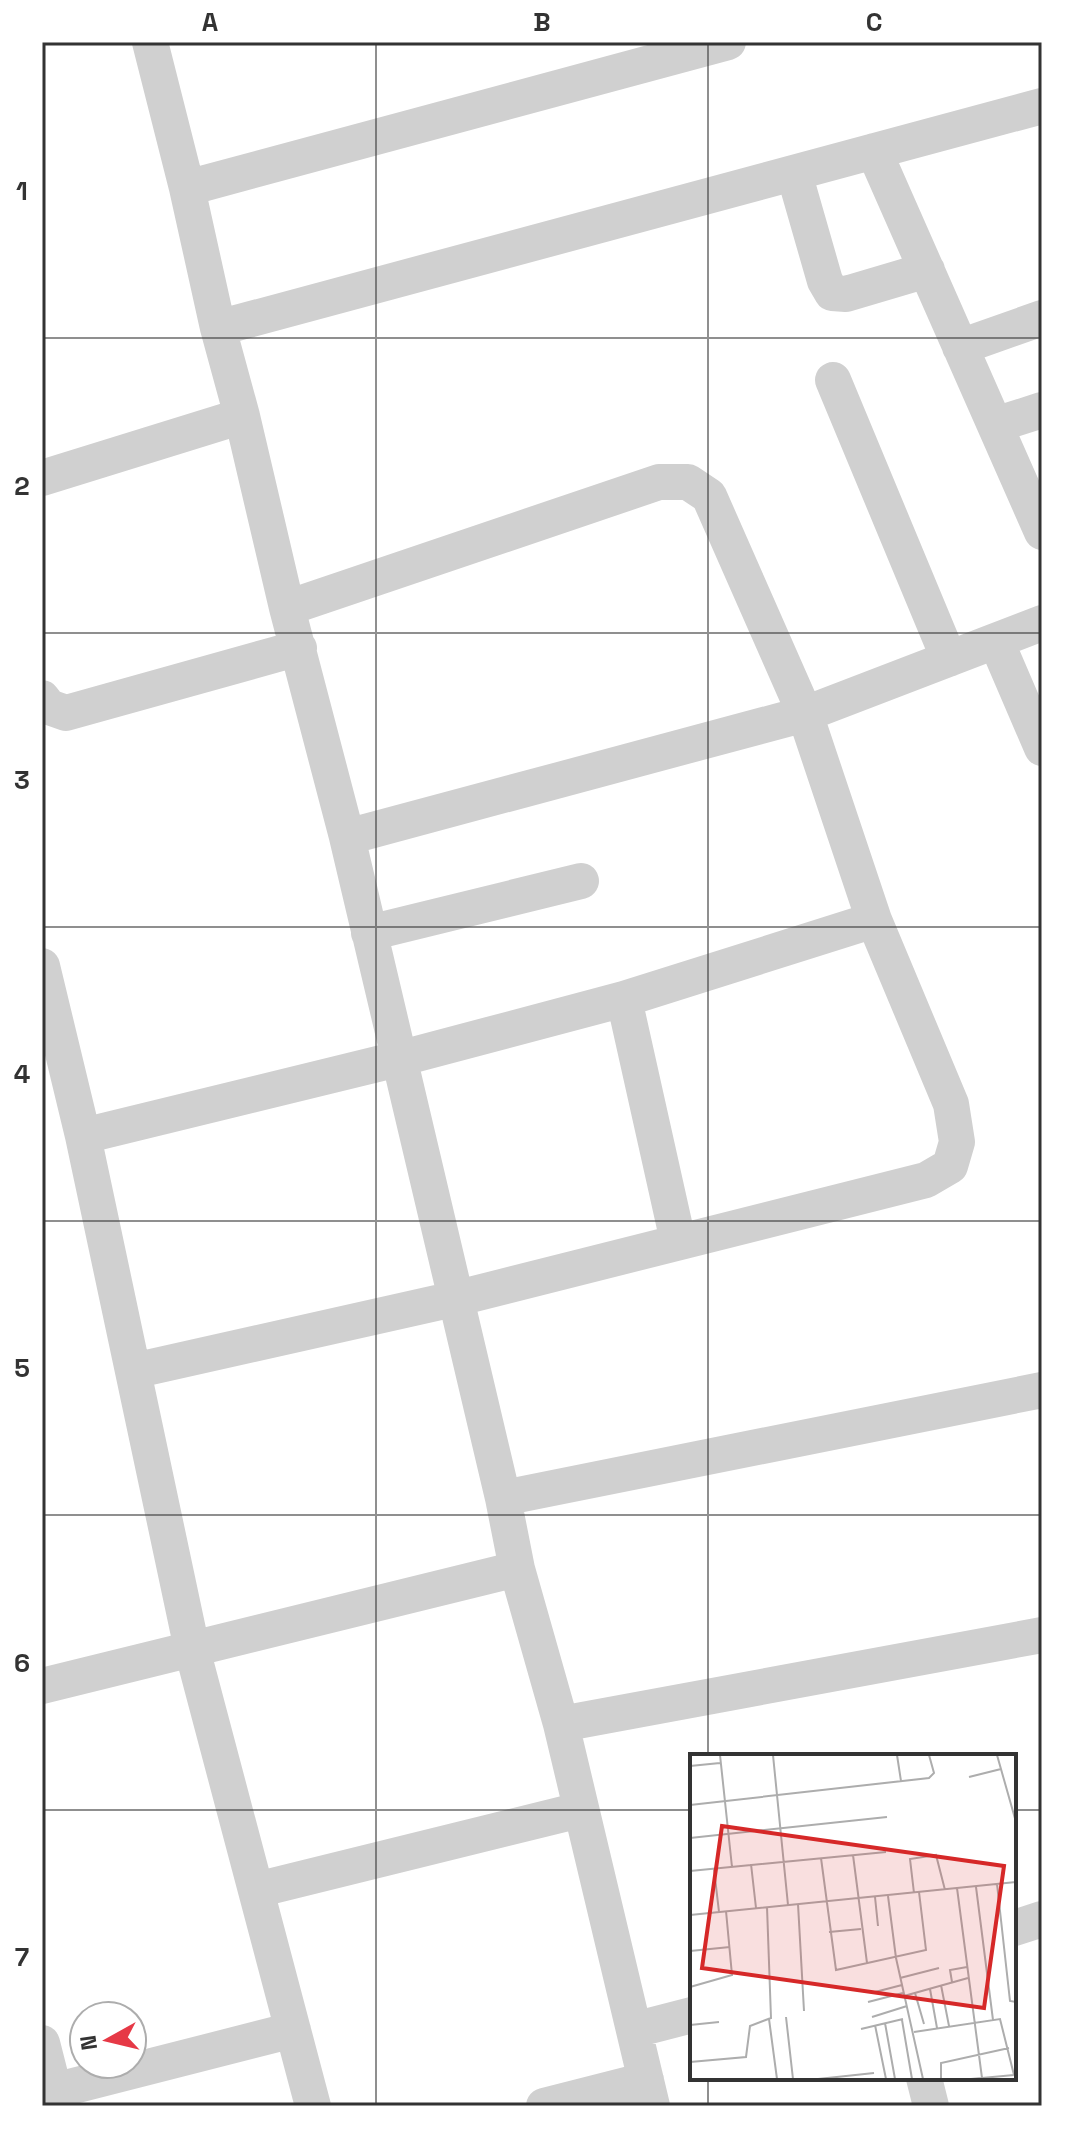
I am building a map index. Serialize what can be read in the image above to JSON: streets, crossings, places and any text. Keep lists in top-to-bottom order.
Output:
{
  "north": "left",
  "grid": {
    "columns": ["A", "B", "C"],
    "rows": [
      "1",
      "2",
      "3",
      "4",
      "5",
      "6",
      "7"
    ]
  }
}
